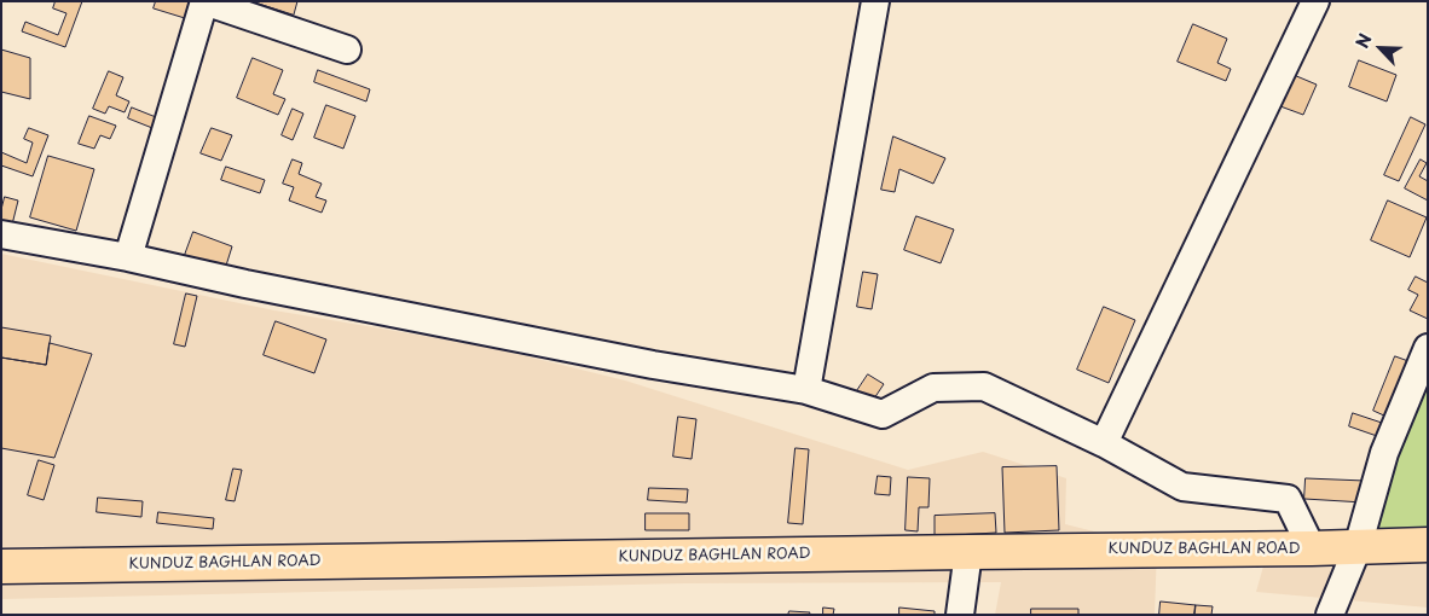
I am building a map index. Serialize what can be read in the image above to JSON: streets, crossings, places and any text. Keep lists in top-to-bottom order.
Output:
{
  "streets": {
    "highway": ["KUNDUZ BAGHLAN ROAD"]
  },
  "north": "top left"
}
